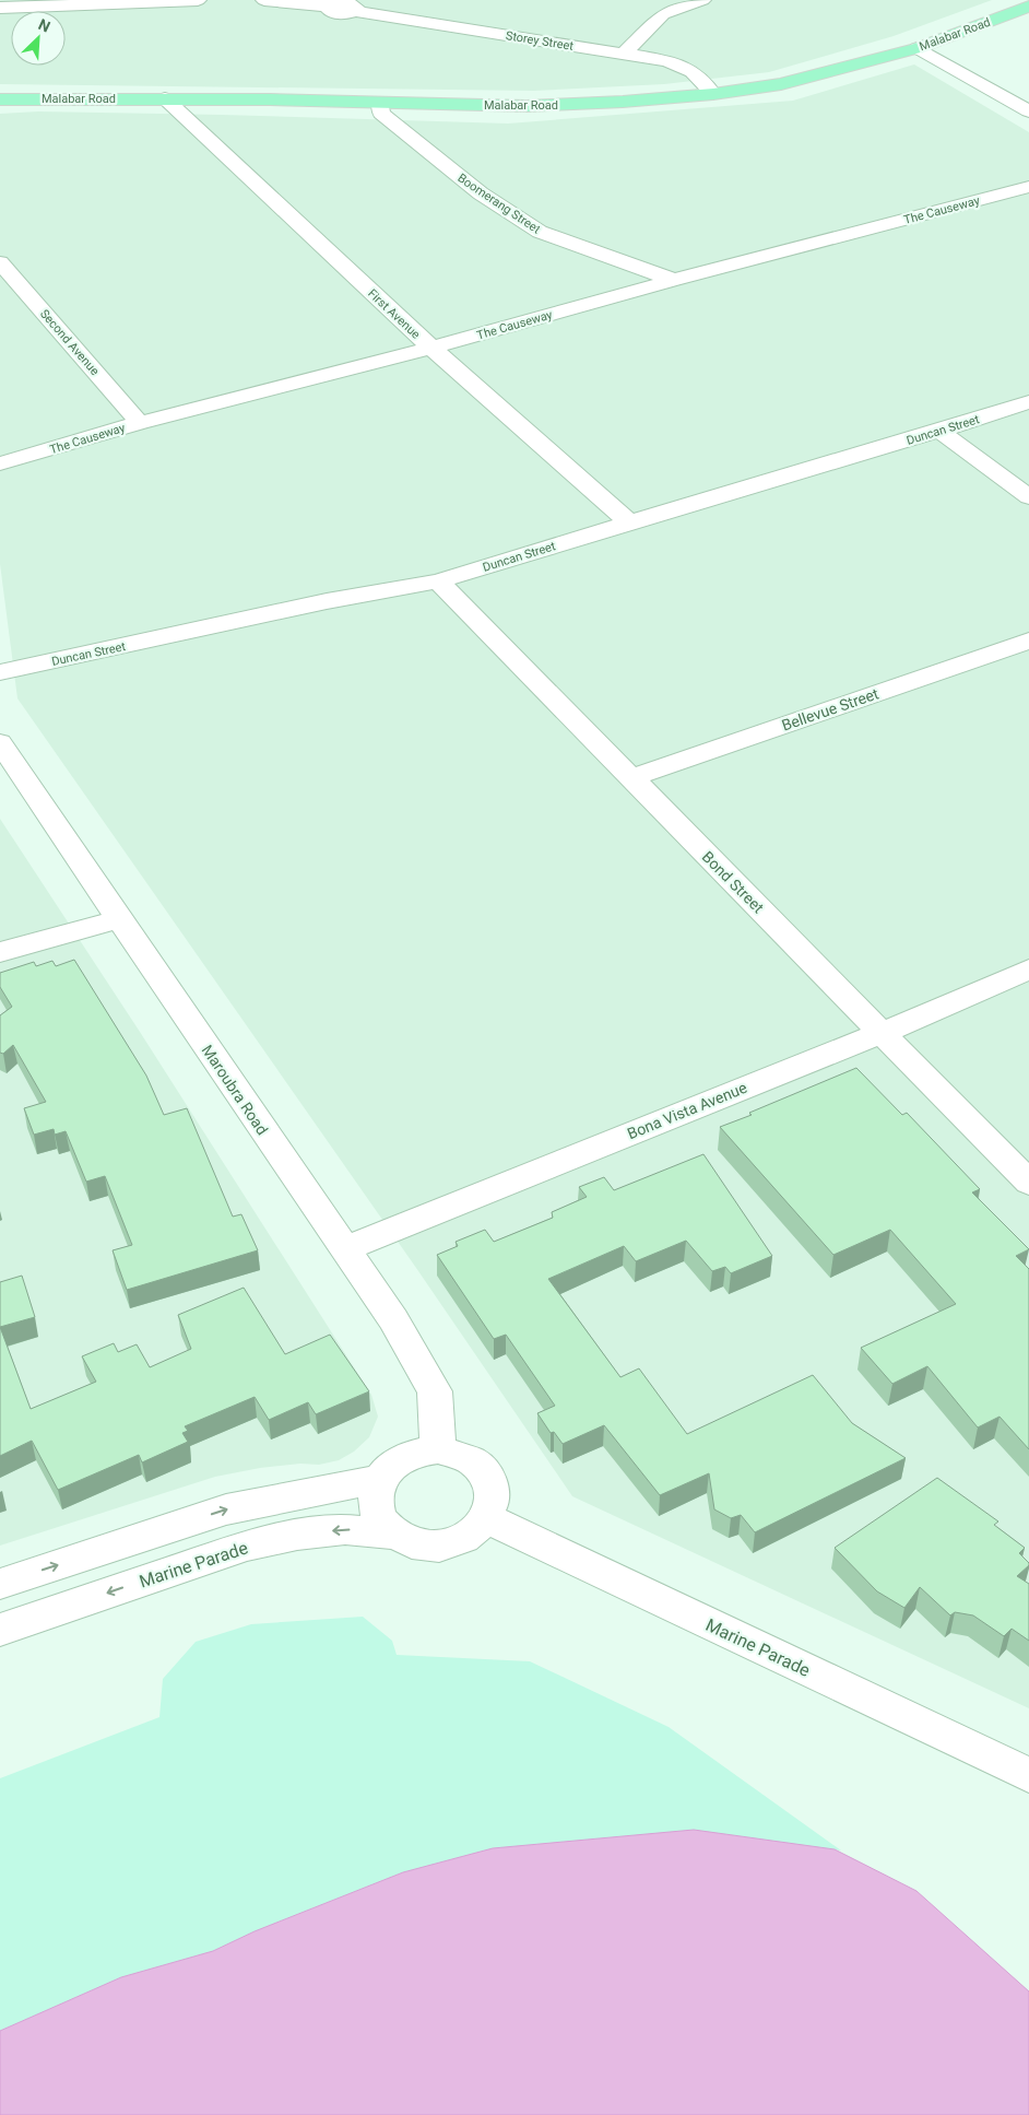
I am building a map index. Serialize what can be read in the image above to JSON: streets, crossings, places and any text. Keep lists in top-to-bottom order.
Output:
{
  "streets": {
    "main road": ["Malabar Road"],
    "street": [
      "Storey Street",
      "Boomerang Street",
      "The Causeway",
      "First Avenue",
      "Second Avenue",
      "Duncan Street",
      "Bellevue Street",
      "Bond Street",
      "Maroubra Road",
      "Bona Vista Avenue",
      "Marine Parade"
    ]
  },
  "crossings": [
    ["Malabar Road", "Storey Street"],
    ["Malabar Road", "Boomerang Street"],
    ["Malabar Road", "First Avenue"],
    ["Boomerang Street", "The Causeway"],
    ["The Causeway", "First Avenue"],
    ["The Causeway", "Second Avenue"],
    ["First Avenue", "Duncan Street"],
    ["Duncan Street", "Bond Street"],
    ["Bellevue Street", "Bond Street"],
    ["Bond Street", "Bona Vista Avenue"],
    ["Maroubra Road", "Bona Vista Avenue"],
    ["Maroubra Road", "Marine Parade"]
  ],
  "north": "top right"
}
